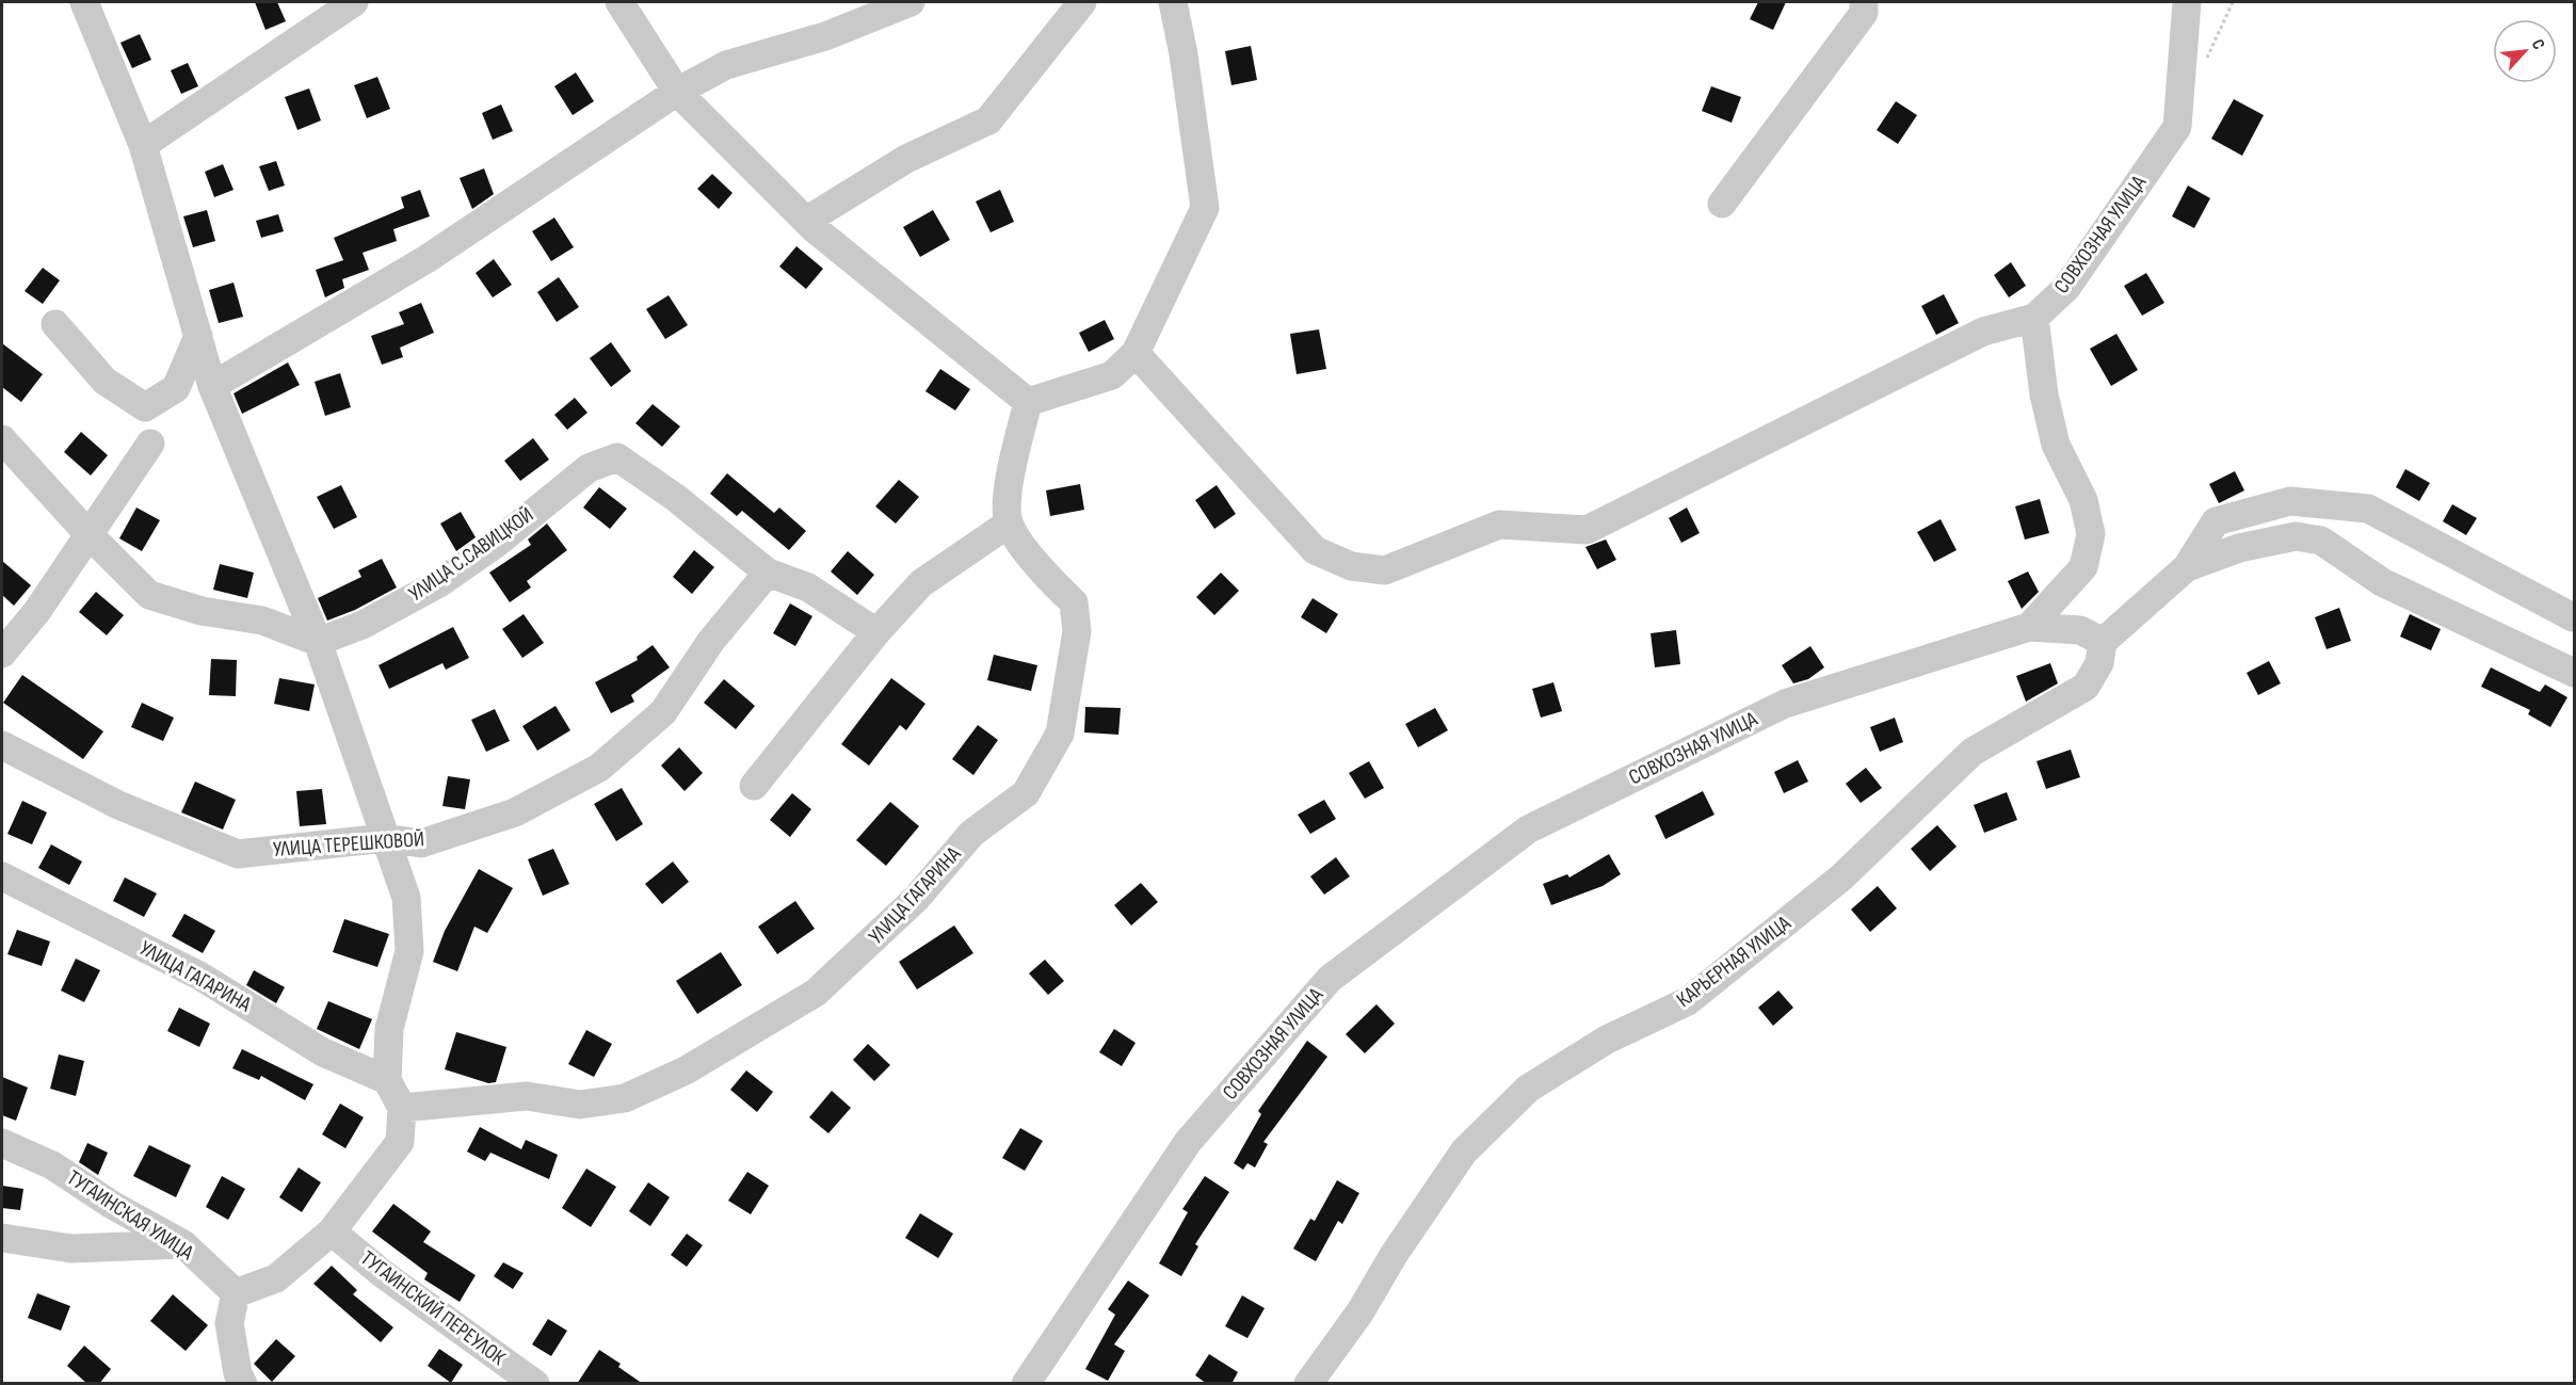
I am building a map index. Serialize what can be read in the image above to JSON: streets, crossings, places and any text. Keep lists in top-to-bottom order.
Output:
{
  "streets": {
    "street": [
      "СОВХОЗНАЯ УЛИЦА",
      "УЛИЦА С.САВИЦКОЙ",
      "УЛИЦА ТЕРЕШКОВОЙ",
      "УЛИЦА ГАГАРИНА",
      "КАРЬЕРНАЯ УЛИЦА",
      "ТУГАИНСКАЯ УЛИЦА",
      "ТУГАИНСКИЙ ПЕРЕУЛОК"
    ]
  },
  "crossings": [
    ["УЛИЦА С.САВИЦКОЙ", "УЛИЦА ТЕРЕШКОВОЙ"]
  ],
  "north": "top right"
}
